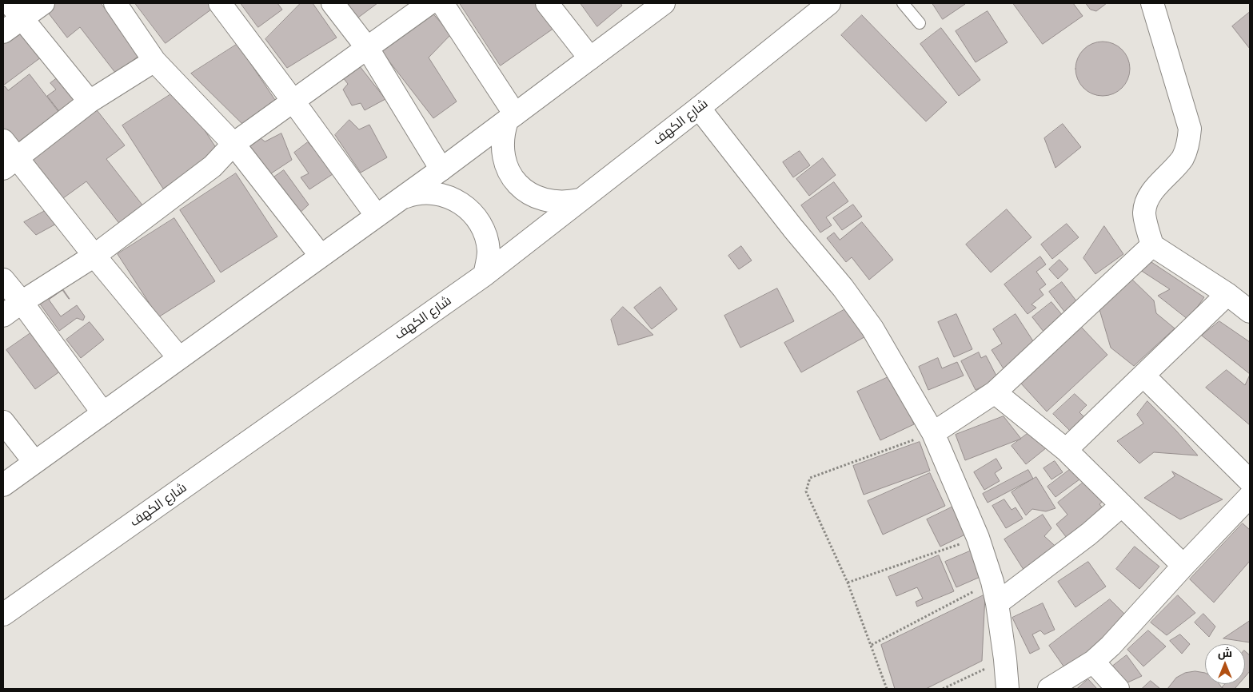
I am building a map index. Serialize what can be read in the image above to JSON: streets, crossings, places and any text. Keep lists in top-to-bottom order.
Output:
{
  "streets": {
    "street": ["شارع الكهف"]
  },
  "north": "top"
}
